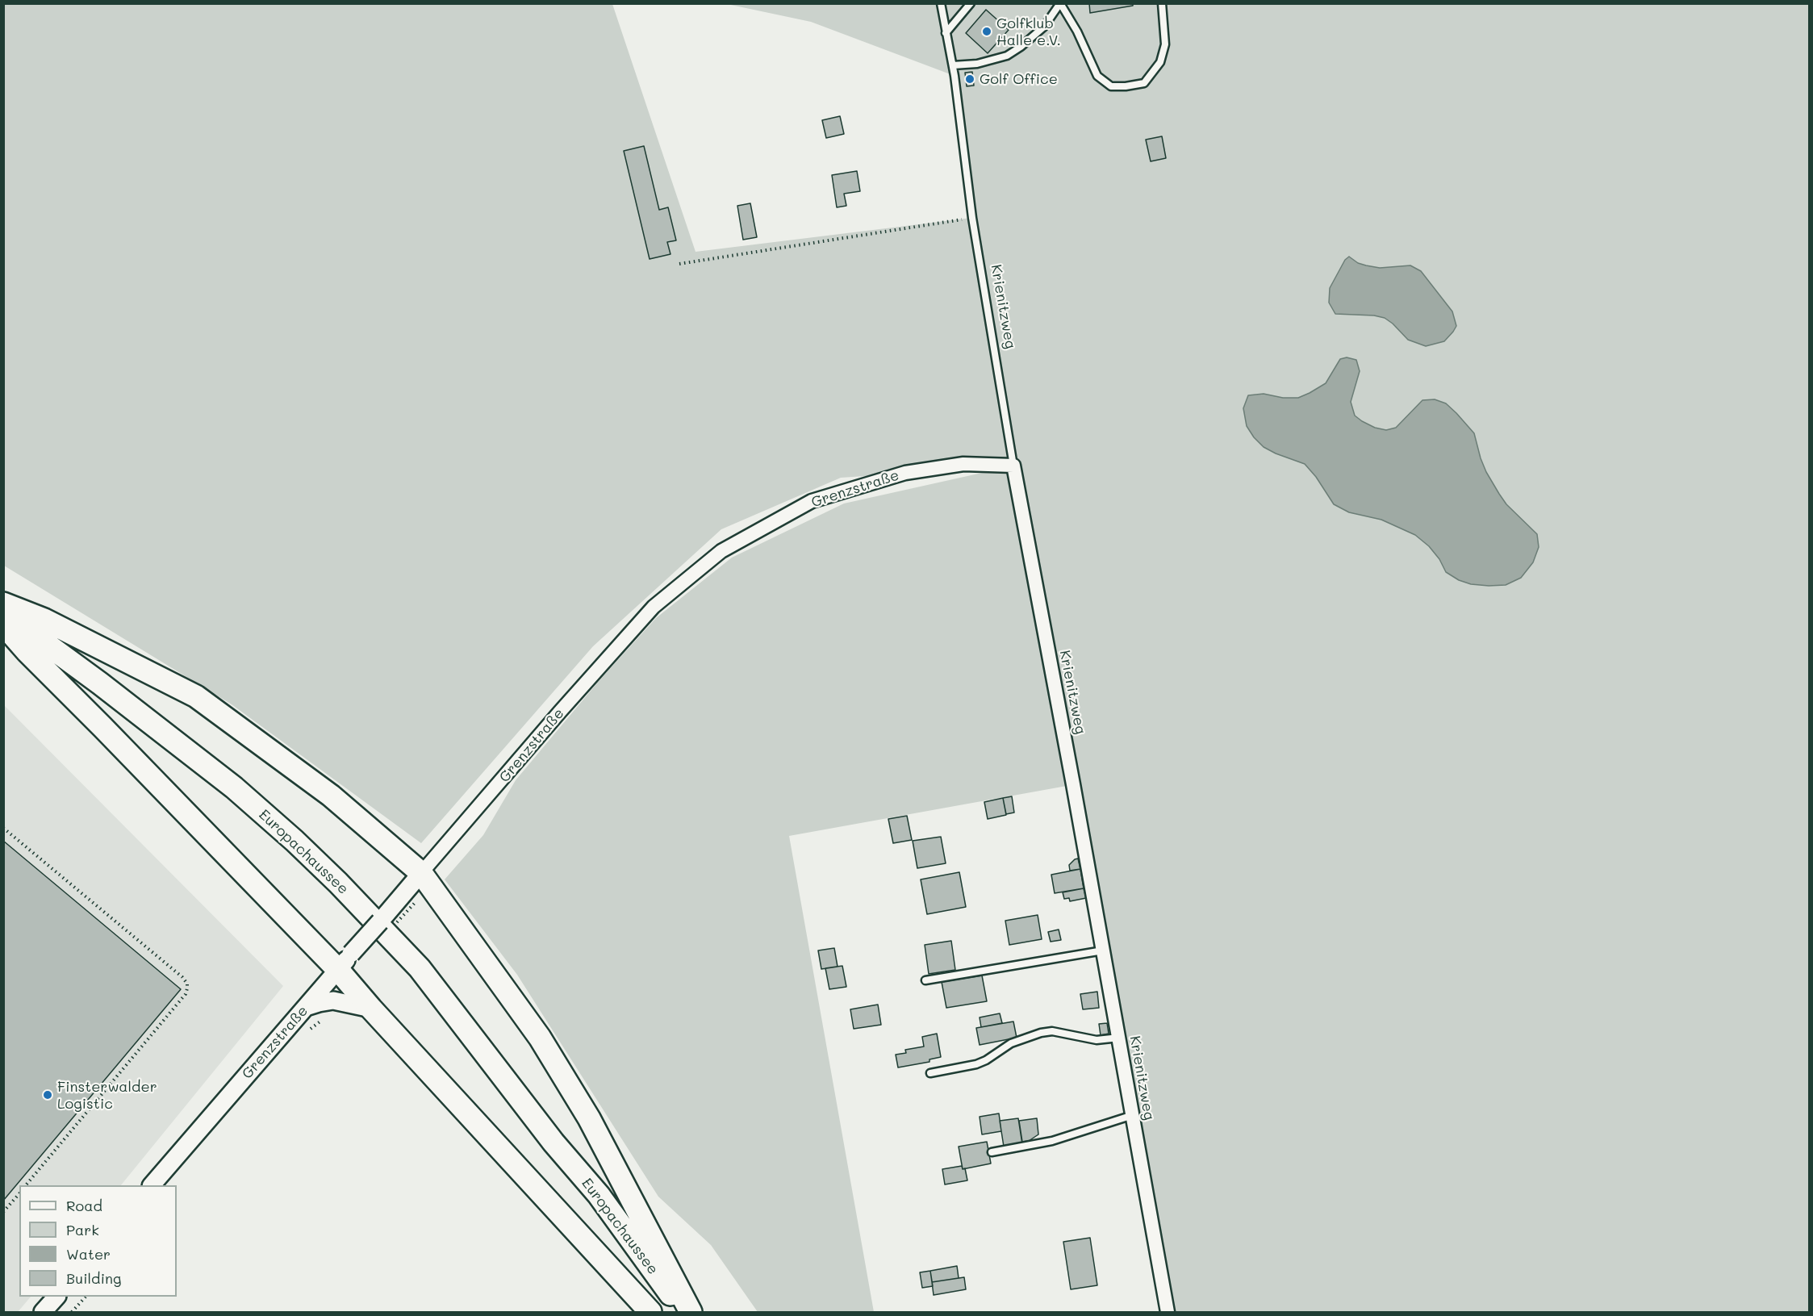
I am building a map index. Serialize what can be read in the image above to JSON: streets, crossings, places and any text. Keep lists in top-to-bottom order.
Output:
{
  "streets": {
    "main road": ["Europachaussee"],
    "street": ["Krienitzweg", "Grenzstraße"]
  },
  "crossings": [
    ["Krienitzweg", "Grenzstraße"]
  ],
  "places": ["Golfklub Halle e.V.", "Golf Office", "Finsterwalder Logistic"],
  "legend": [
    "Road",
    "Park",
    "Water",
    "Building"
  ]
}
